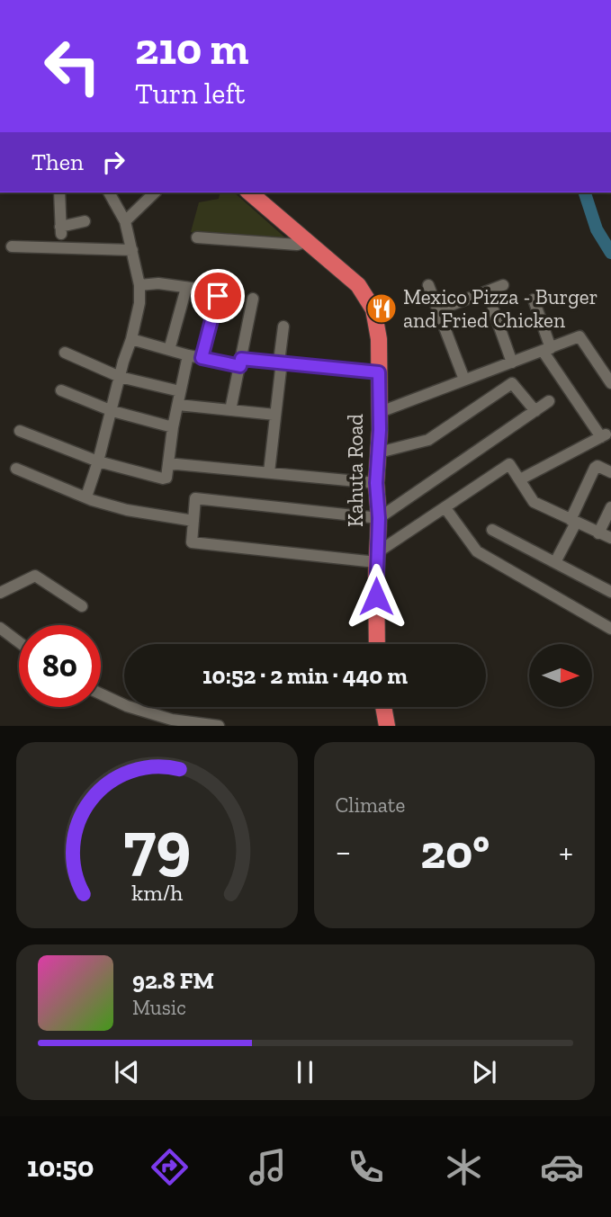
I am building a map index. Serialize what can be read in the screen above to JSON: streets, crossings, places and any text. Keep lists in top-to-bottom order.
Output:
{
  "streets": {
    "highway": ["Kahuta Road"]
  },
  "places": {
    "restaurant": ["Mexico Pizza - Burger and Fried Chicken"]
  },
  "north": "right",
  "page": {
    "turn": ["210 m", "Turn left"],
    "then": "Then",
    "limit": "80",
    "trip": "10:52 · 2 min · 440 m",
    "tile": "Climate",
    "heat": ["−", "20°", "+"],
    "song": ["92.8 FM", "Music"],
    "tabs": "10:50",
    "gauge": ["79", "km/h"]
  }
}
